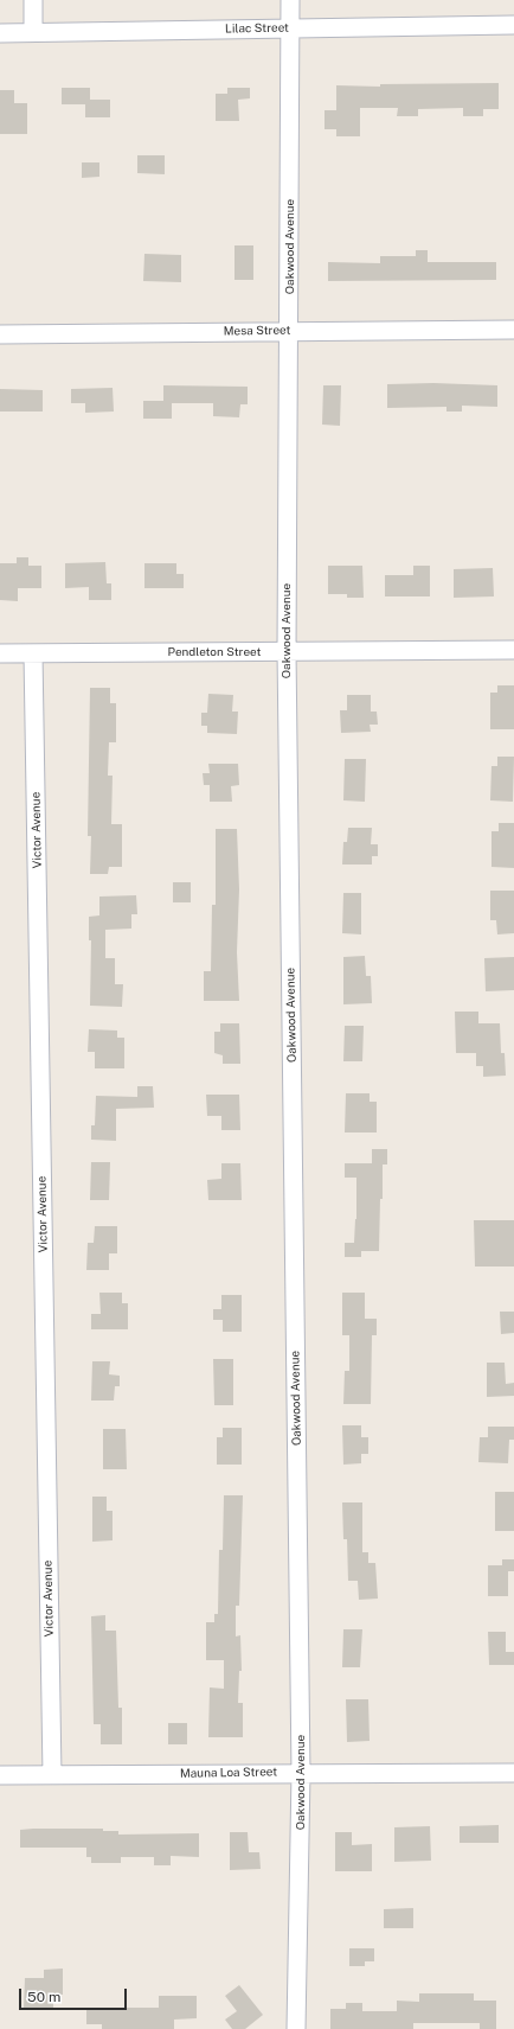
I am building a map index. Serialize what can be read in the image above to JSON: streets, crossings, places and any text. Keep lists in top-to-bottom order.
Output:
{
  "streets": {
    "street": [
      "Lilac Street",
      "Oakwood Avenue",
      "Mesa Street",
      "Pendleton Street",
      "Victor Avenue",
      "Mauna Loa Street"
    ]
  },
  "crossings": [
    ["Lilac Street", "Oakwood Avenue"],
    ["Oakwood Avenue", "Mesa Street"],
    ["Oakwood Avenue", "Pendleton Street"],
    ["Oakwood Avenue", "Mauna Loa Street"],
    ["Pendleton Street", "Victor Avenue"],
    ["Victor Avenue", "Mauna Loa Street"]
  ],
  "scale_bar": "50 m"
}
